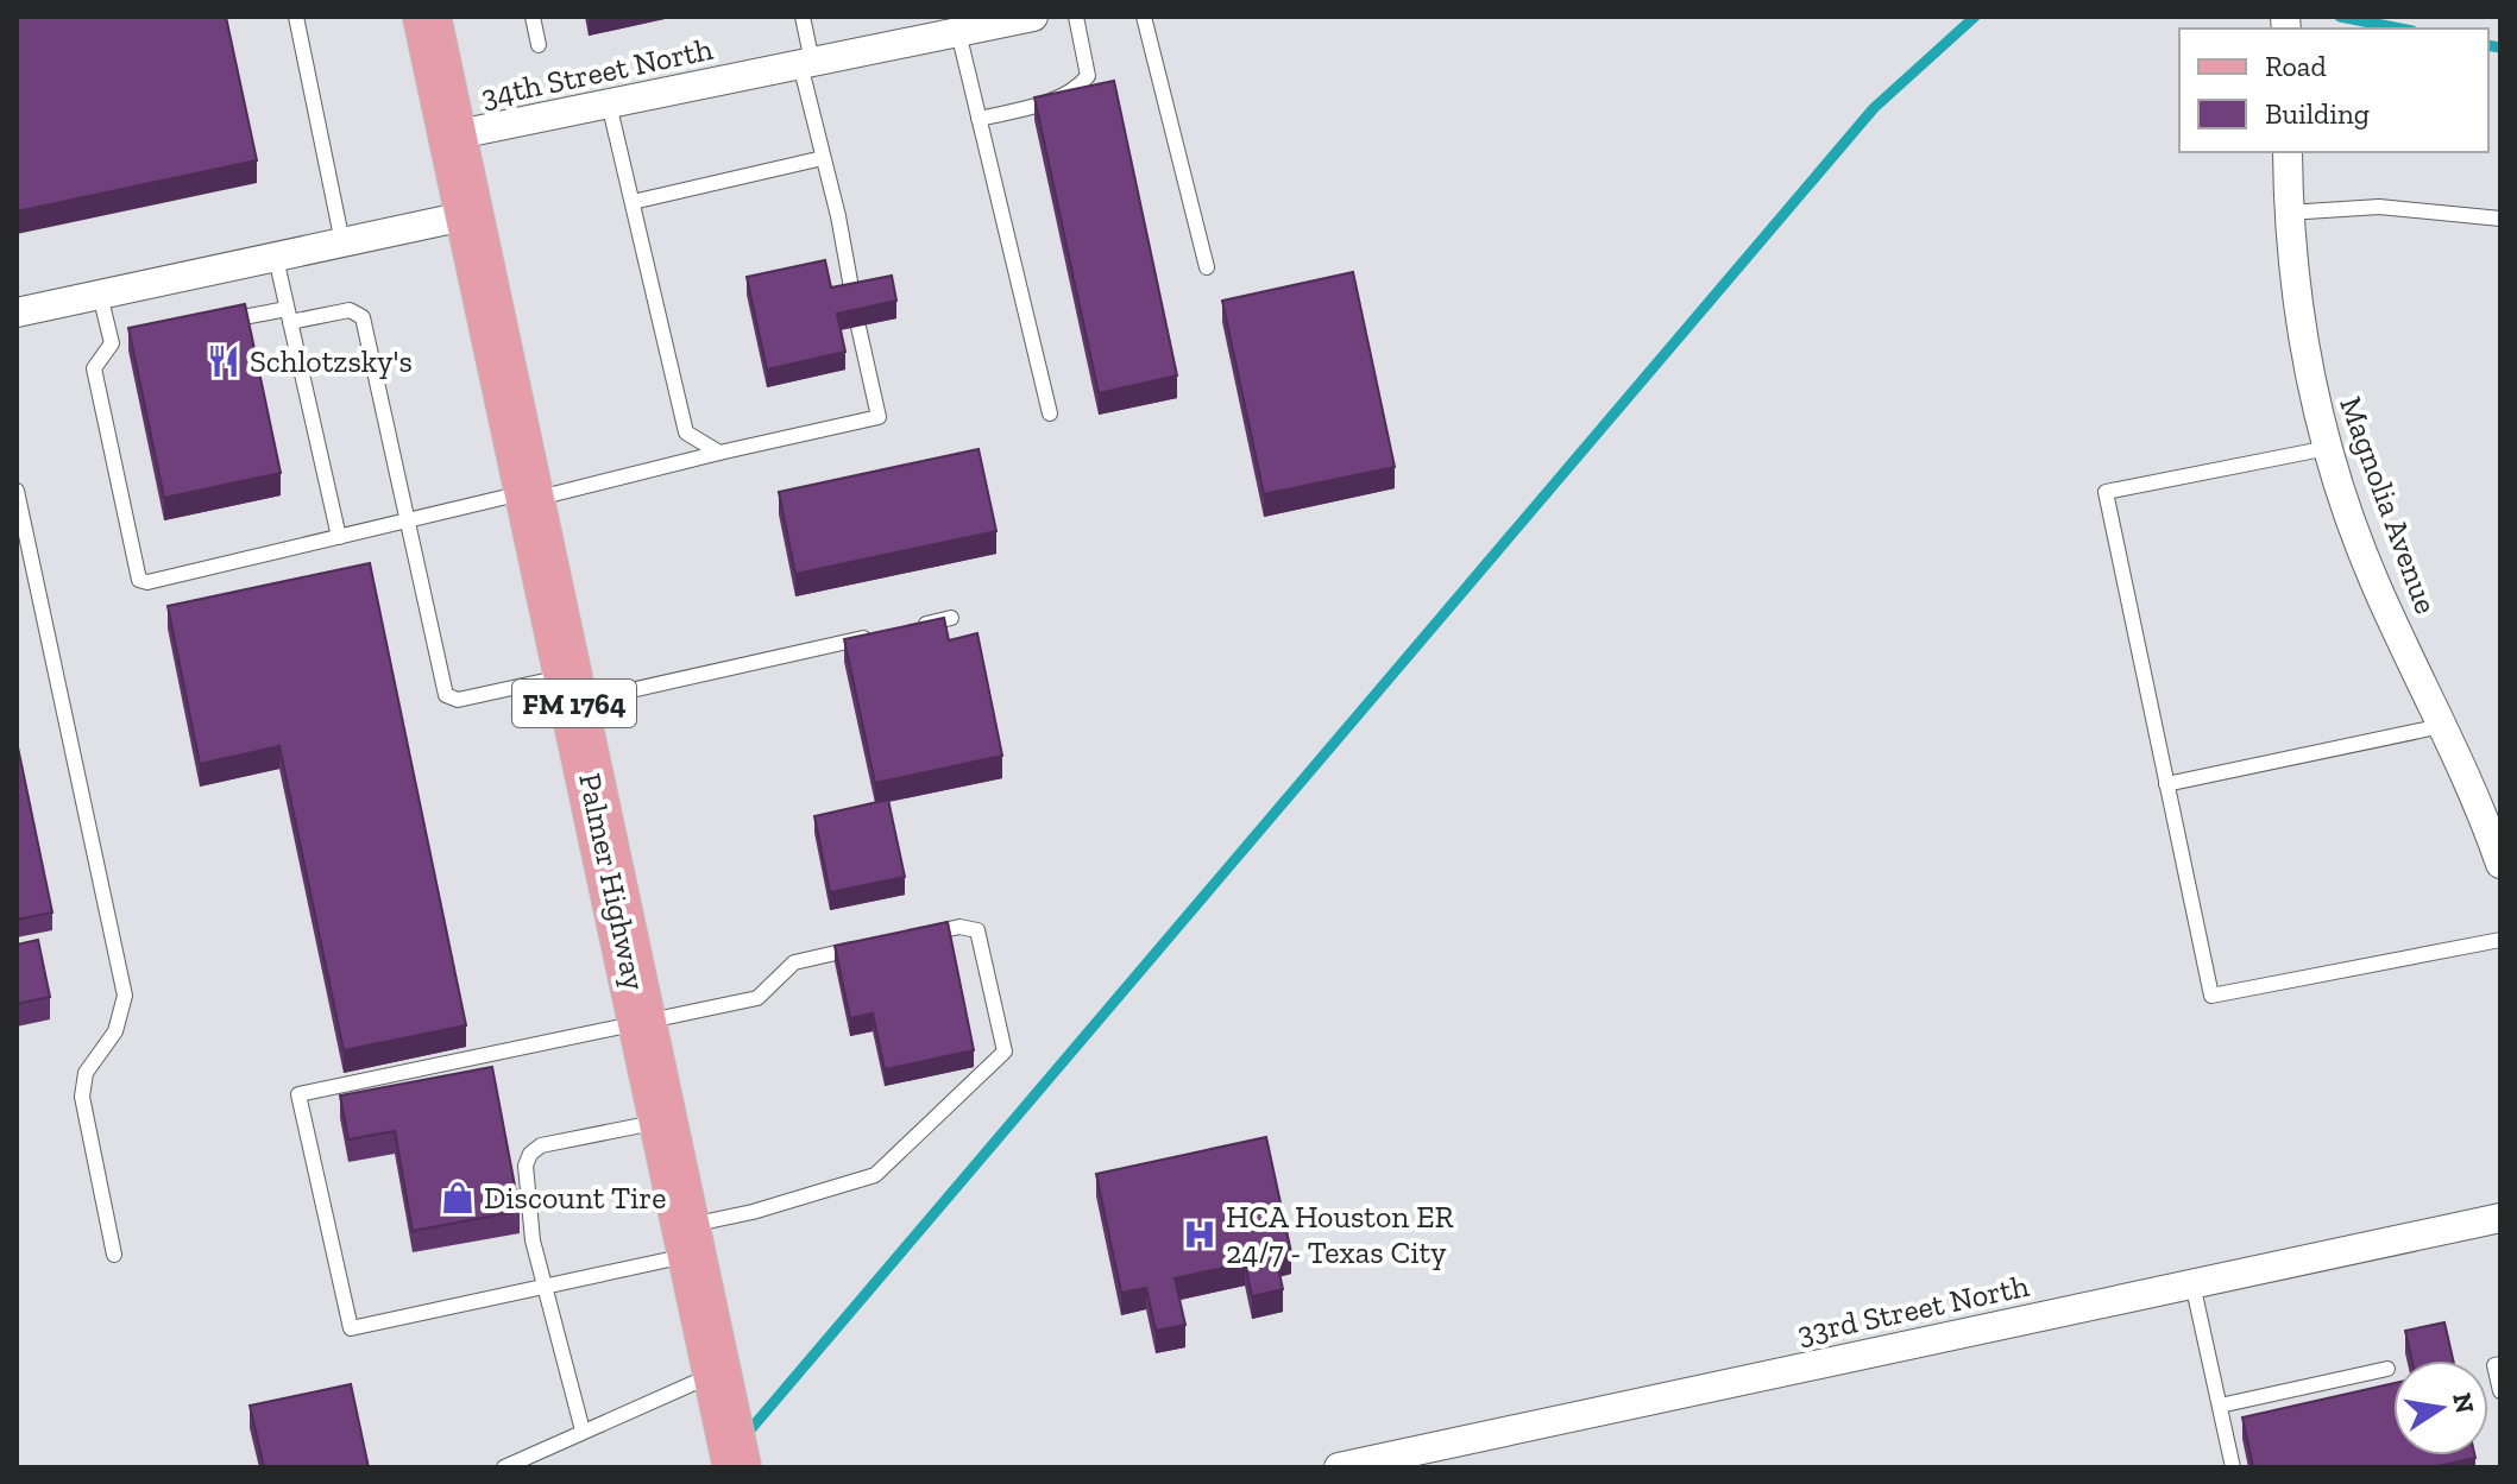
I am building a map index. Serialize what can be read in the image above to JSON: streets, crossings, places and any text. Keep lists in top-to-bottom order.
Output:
{
  "streets": {
    "main road": ["FM 1764", "Palmer Highway"],
    "street": ["34th Street North", "Magnolia Avenue", "33rd Street North"]
  },
  "crossings": [
    ["34th Street North", "Palmer Highway"]
  ],
  "places": {
    "restaurant": ["Schlotzsky's"],
    "shop": ["Discount Tire"],
    "hospital": ["HCA Houston ER 24/7 - Texas City"]
  },
  "legend": ["Road", "Building"],
  "north": "right"
}
